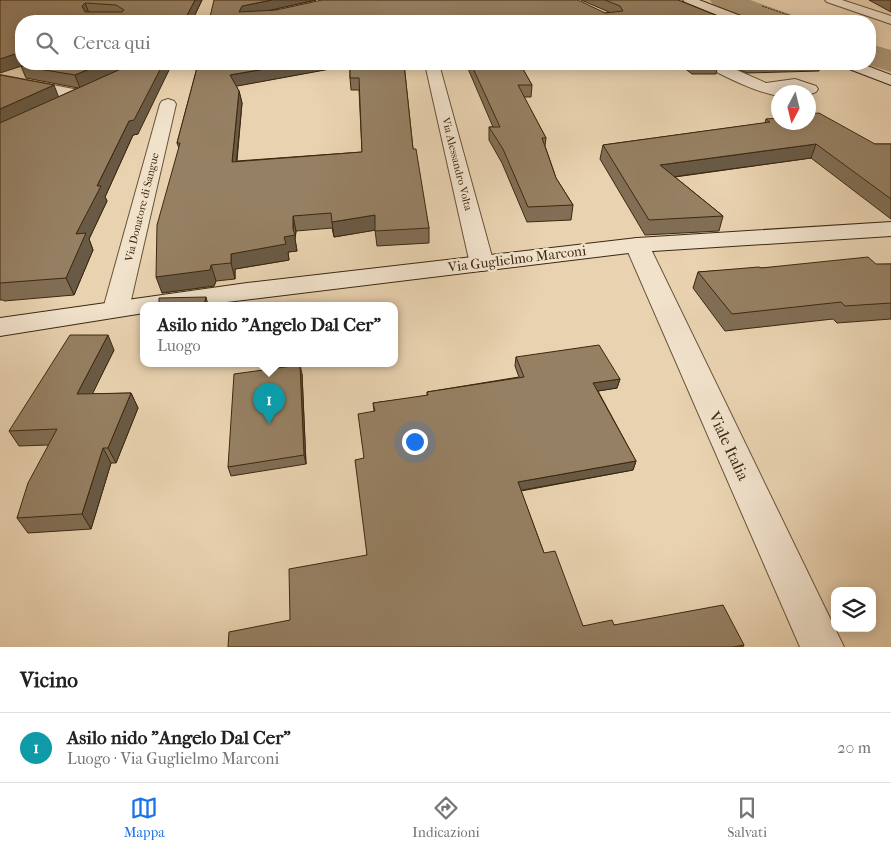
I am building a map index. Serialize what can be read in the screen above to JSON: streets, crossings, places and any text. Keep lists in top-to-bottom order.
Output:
{
  "streets": {
    "street": [
      "Via Alessandro Volta",
      "Via Donatore di Sangue",
      "Via Guglielmo Marconi",
      "Viale Italia"
    ]
  },
  "crossings": [
    ["Via Alessandro Volta", "Via Guglielmo Marconi"],
    ["Via Donatore di Sangue", "Via Guglielmo Marconi"],
    ["Via Guglielmo Marconi", "Viale Italia"]
  ],
  "north": "bottom",
  "page": {
    "search": "Cerca qui",
    "popup": ["Asilo nido \"Angelo Dal Cer\"", "Luogo"],
    "pins": "1",
    "heading": "Vicino",
    "list": [
      {
        "mark": "1",
        "name": "Asilo nido \"Angelo Dal Cer\"",
        "note": "Luogo · Via Guglielmo Marconi",
        "value": "20 m"
      }
    ],
    "nav": ["Mappa", "Indicazioni", "Salvati"]
  }
}
